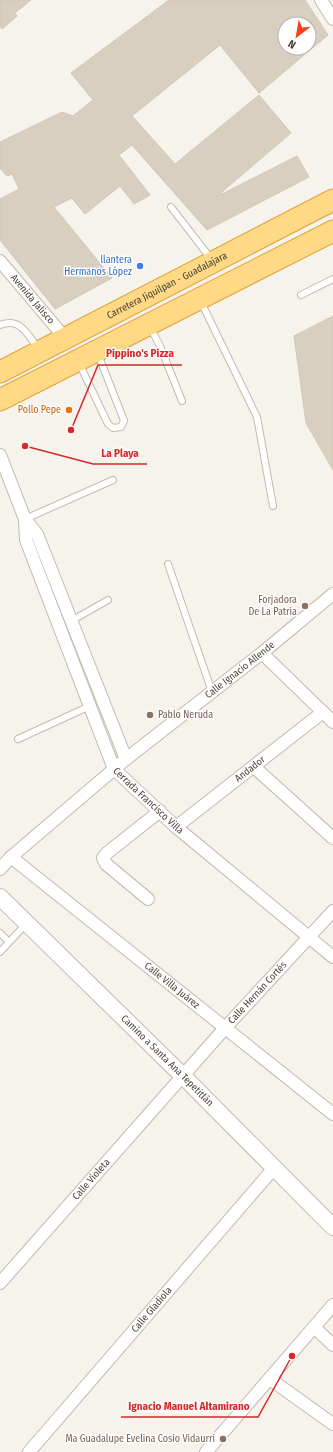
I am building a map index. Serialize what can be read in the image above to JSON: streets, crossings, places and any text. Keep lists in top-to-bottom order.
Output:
{
  "streets": {
    "highway": ["Carretera Jiquilpan - Guadalajara"],
    "street": [
      "Avenida Jalisco",
      "Calle Ignacio Allende",
      "Andador",
      "Cerrada Francisco Villa",
      "Calle Villa Juárez",
      "Calle Hernán Cortés",
      "Camino a Santa Ana Tepetitlán",
      "Calle Violeta",
      "Calle Gladiola"
    ]
  },
  "crossings": [
    ["Carretera Jiquilpan - Guadalajara", "Avenida Jalisco"],
    ["Calle Ignacio Allende", "Cerrada Francisco Villa"],
    ["Calle Ignacio Allende", "Calle Villa Juárez"],
    ["Andador", "Cerrada Francisco Villa"],
    ["Cerrada Francisco Villa", "Calle Hernán Cortés"],
    ["Calle Villa Juárez", "Calle Hernán Cortés"],
    ["Calle Hernán Cortés", "Camino a Santa Ana Tepetitlán"],
    ["Calle Hernán Cortés", "Calle Violeta"],
    ["Camino a Santa Ana Tepetitlán", "Calle Violeta"],
    ["Camino a Santa Ana Tepetitlán", "Calle Gladiola"]
  ],
  "places": [
    "llantera Hermanos López",
    "Pollo Pepe",
    "Pippino's Pizza",
    "La Playa",
    "Forjadora De La Patria",
    "Pablo Neruda",
    "Ignacio Manuel Altamirano",
    "Ma Guadalupe Evelina Cosio Vidaurri"
  ],
  "north": "bottom left"
}
